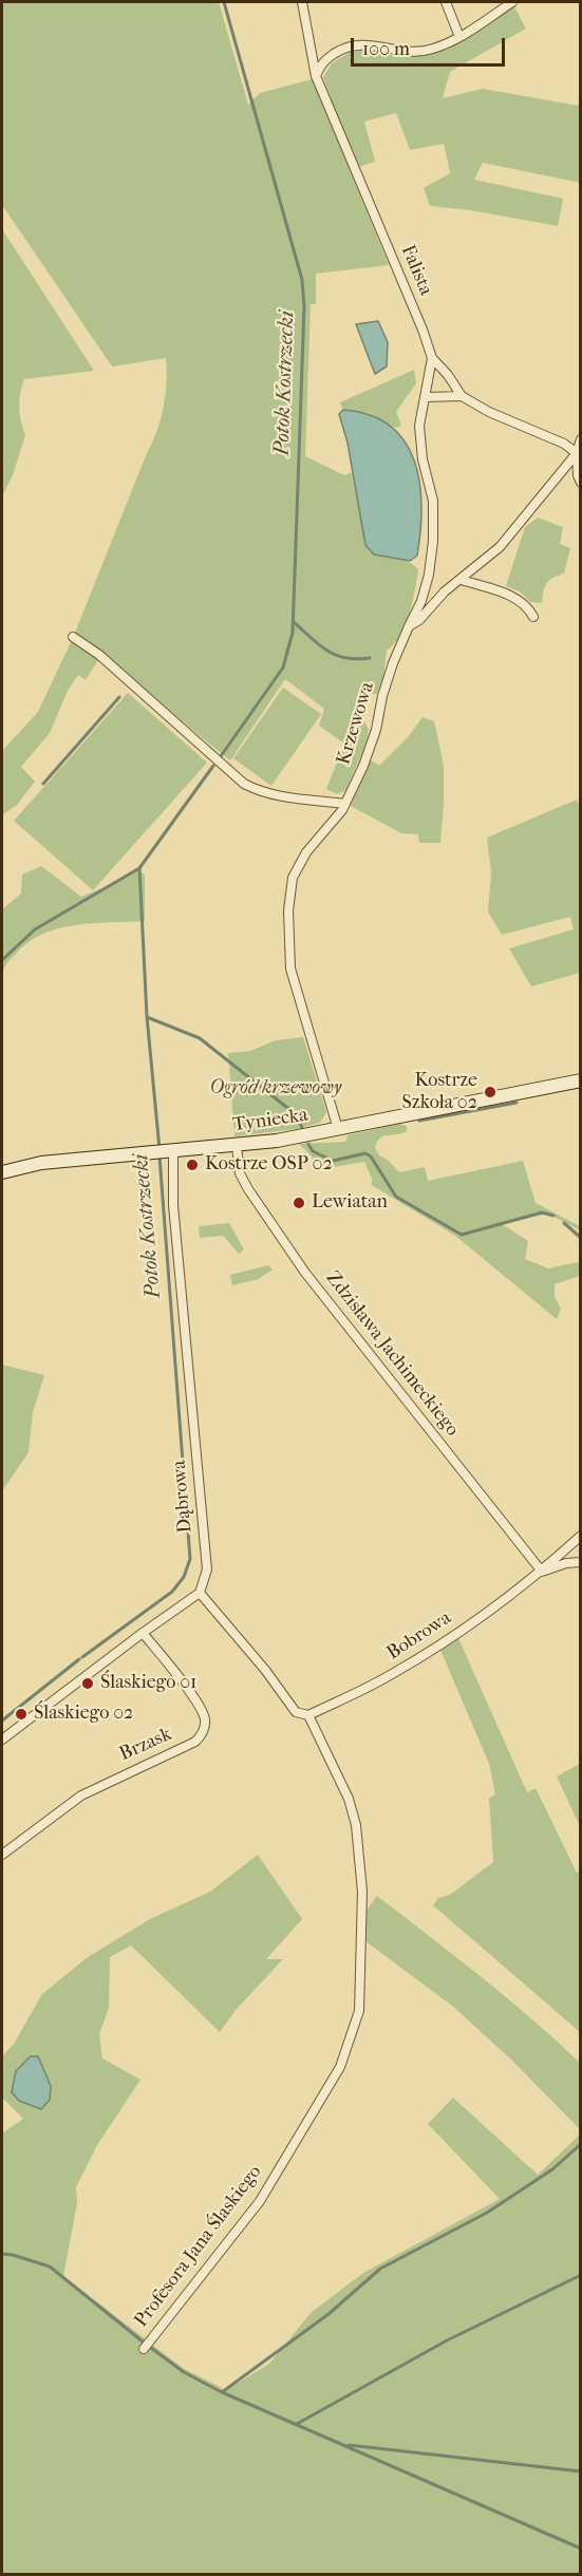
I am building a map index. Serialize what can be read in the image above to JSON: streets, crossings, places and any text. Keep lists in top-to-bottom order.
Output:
{
  "streets": {
    "street": [
      "Falista",
      "Krzewowa",
      "Tyniecka",
      "Zdzisława Jachimeckiego",
      "Dąbrowa",
      "Bobrowa",
      "Brzask",
      "Profesora Jana Ślaskiego"
    ]
  },
  "crossings": [
    ["Falista", "Krzewowa"],
    ["Krzewowa", "Tyniecka"],
    ["Tyniecka", "Zdzisława Jachimeckiego"],
    ["Tyniecka", "Dąbrowa"],
    ["Zdzisława Jachimeckiego", "Bobrowa"],
    ["Dąbrowa", "Profesora Jana Ślaskiego"],
    ["Bobrowa", "Profesora Jana Ślaskiego"]
  ],
  "water": ["Potok Kostrzecki"],
  "parks": ["Ogród krzewowy"],
  "places": [
    "Kostrze Szkoła 02",
    "Kostrze OSP 02",
    "Lewiatan",
    "Ślaskiego 01",
    "Ślaskiego 02"
  ],
  "scale_bar": "100 m"
}
